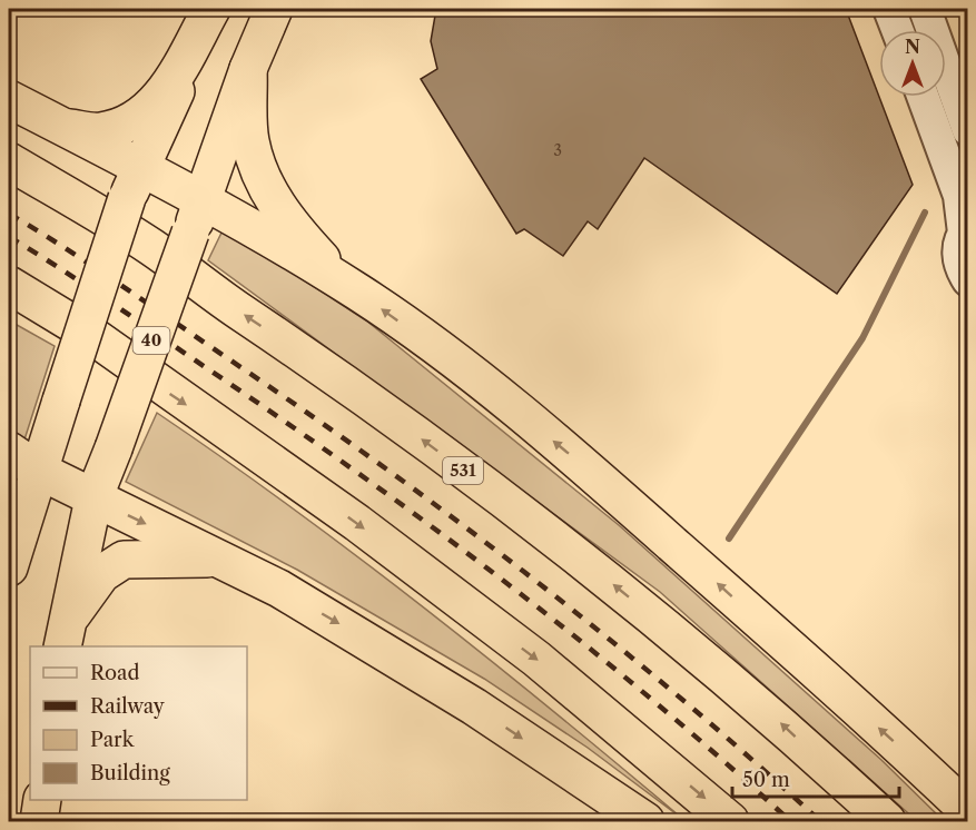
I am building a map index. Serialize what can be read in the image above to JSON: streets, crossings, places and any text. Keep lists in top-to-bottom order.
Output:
{
  "streets": {
    "highway": ["40", "531"]
  },
  "house_numbers": ["3"],
  "legend": [
    "Road",
    "Railway",
    "Park",
    "Building"
  ],
  "scale_bar": "50 m",
  "north": "top"
}
